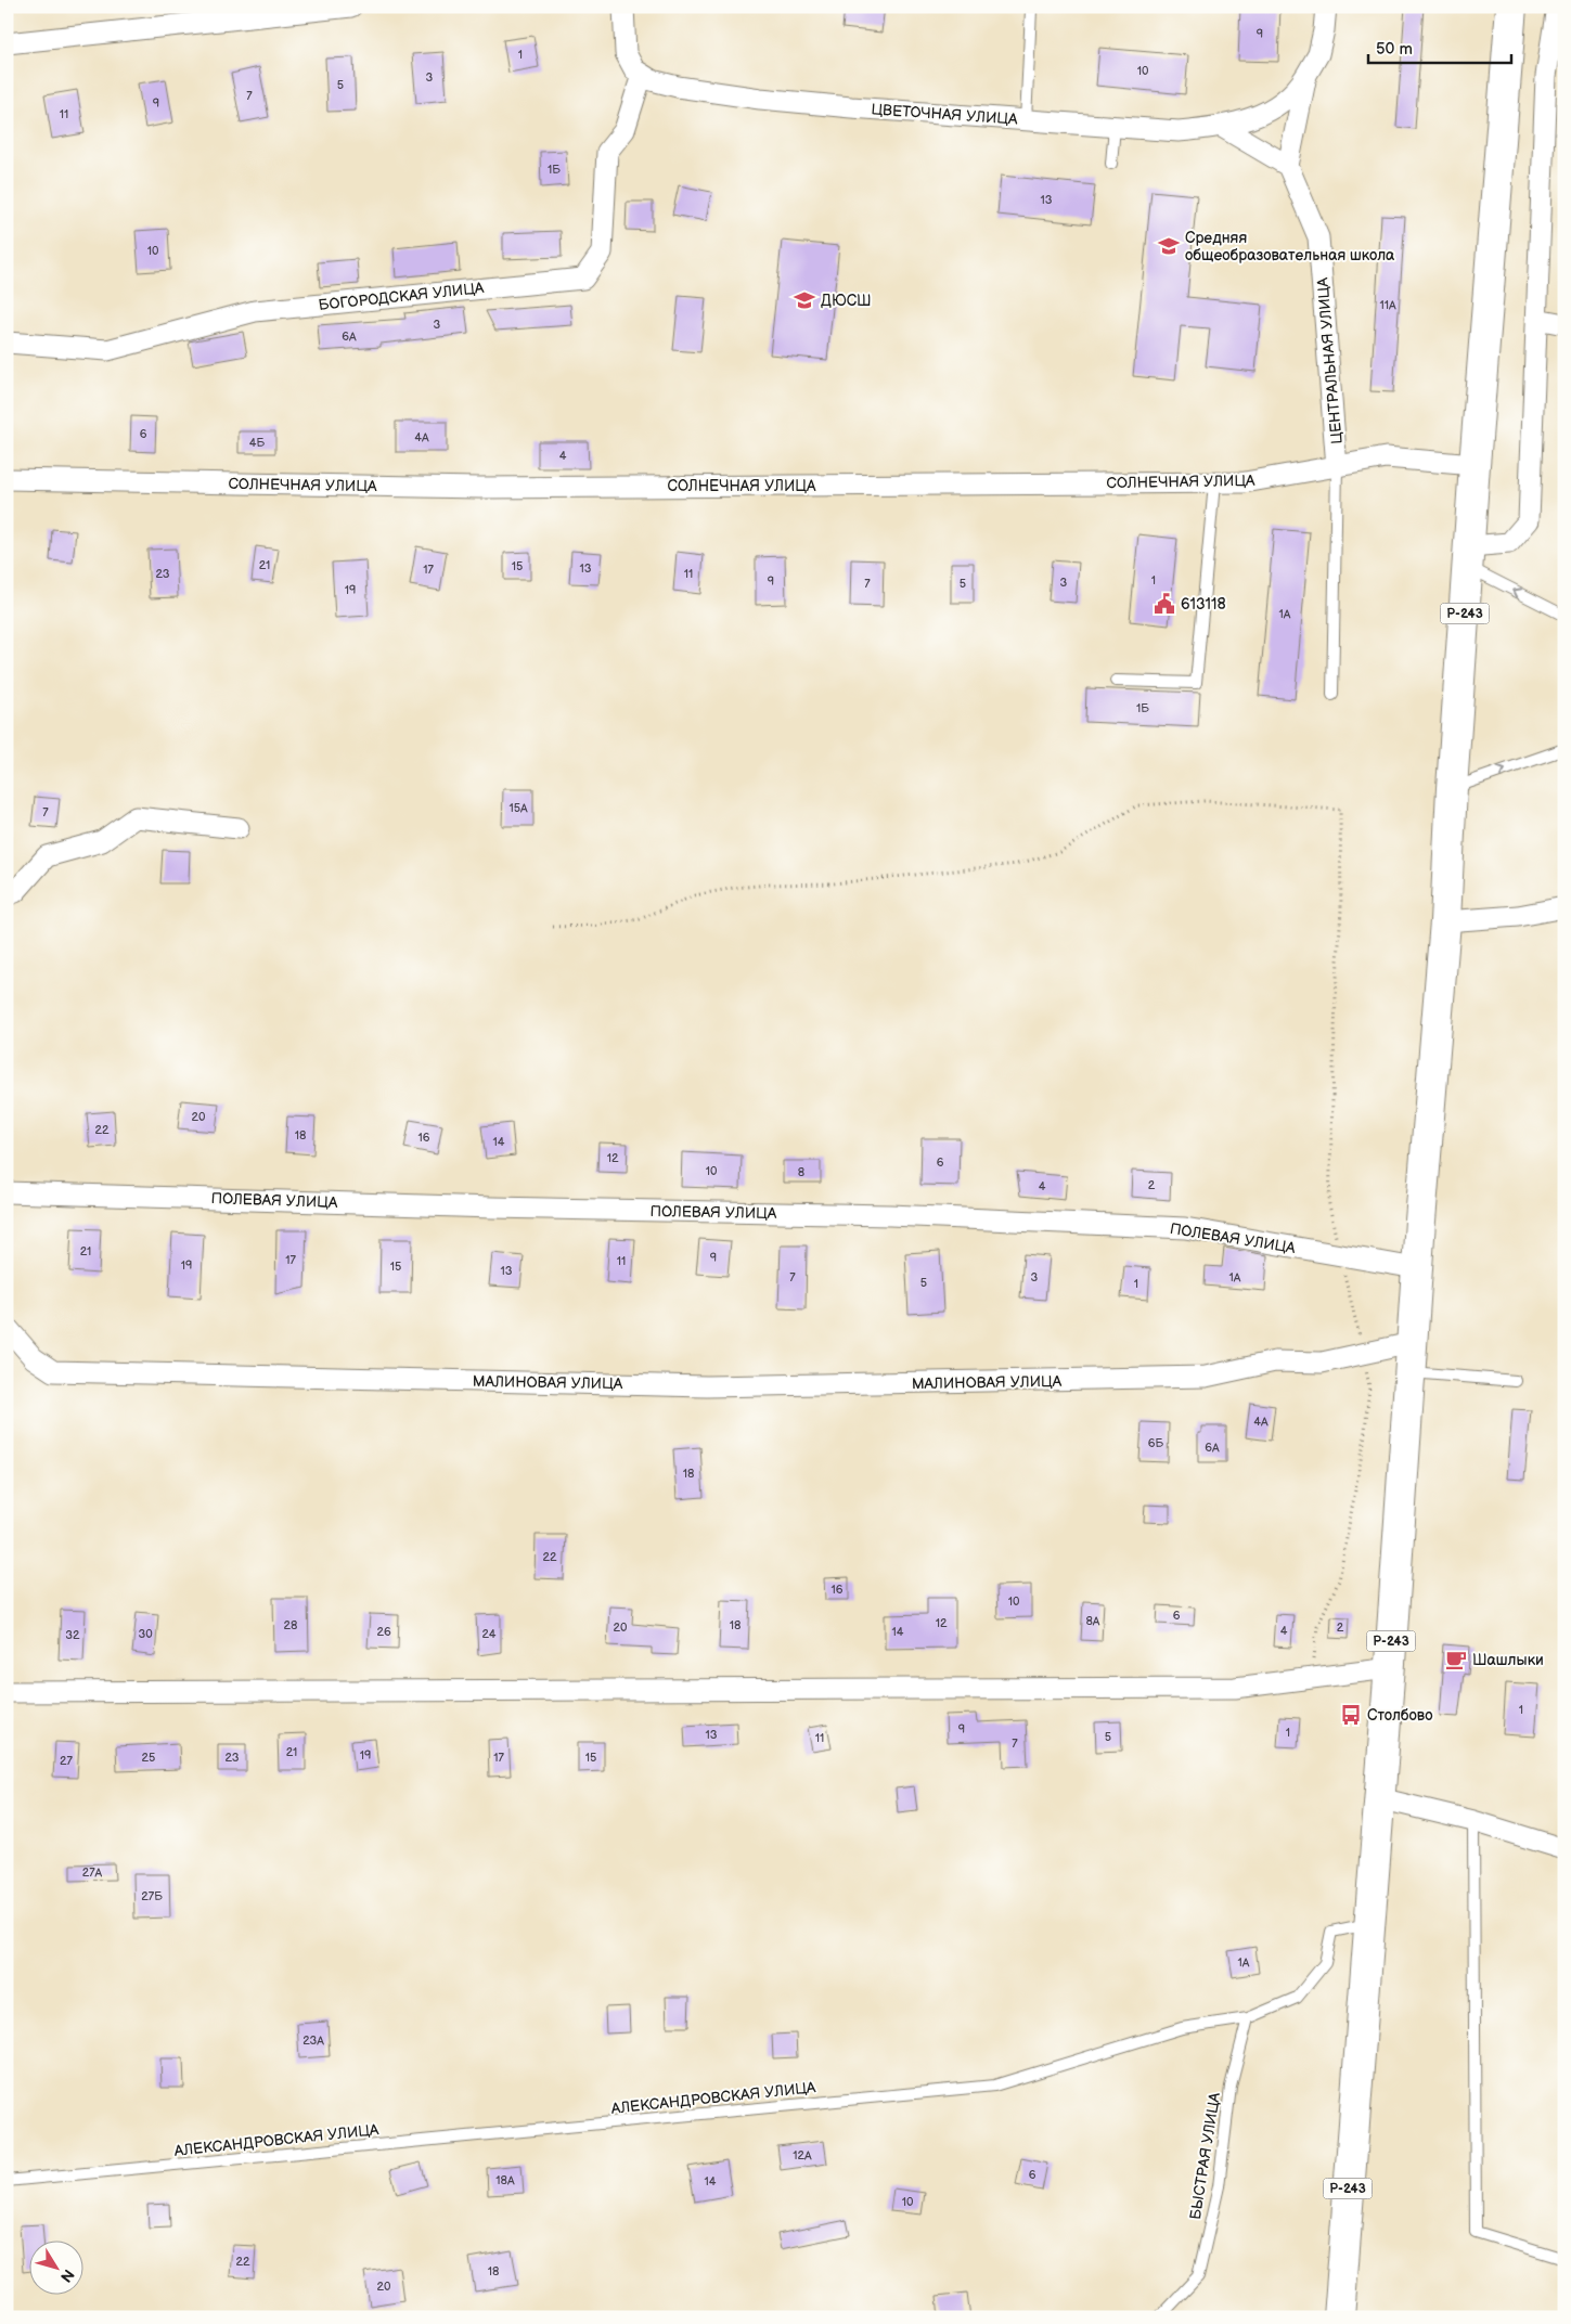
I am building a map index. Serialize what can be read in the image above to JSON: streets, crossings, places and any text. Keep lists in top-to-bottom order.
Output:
{
  "streets": {
    "highway": ["Р-243"],
    "street": [
      "ЦВЕТОЧНАЯ УЛИЦА",
      "БОГОРОДСКАЯ УЛИЦА",
      "ЦЕНТРАЛЬНАЯ УЛИЦА",
      "СОЛНЕЧНАЯ УЛИЦА",
      "ПОЛЕВАЯ УЛИЦА",
      "МАЛИНОВАЯ УЛИЦА"
    ],
    "lane": ["АЛЕКСАНДРОВСКАЯ УЛИЦА", "БЫСТРАЯ УЛИЦА"]
  },
  "crossings": [
    ["ЦВЕТОЧНАЯ УЛИЦА", "БОГОРОДСКАЯ УЛИЦА"],
    ["ЦЕНТРАЛЬНАЯ УЛИЦА", "СОЛНЕЧНАЯ УЛИЦА"],
    ["СОЛНЕЧНАЯ УЛИЦА", "Р-243"],
    ["Р-243", "ПОЛЕВАЯ УЛИЦА"],
    ["Р-243", "МАЛИНОВАЯ УЛИЦА"],
    ["Р-243", "АЛЕКСАНДРОВСКАЯ УЛИЦА"],
    ["АЛЕКСАНДРОВСКАЯ УЛИЦА", "БЫСТРАЯ УЛИЦА"]
  ],
  "places": {
    "school or university": ["Средняя общеобразовательная школа", "ДЮСШ"],
    "public building": ["613118"],
    "cafe": ["Шашлыки"],
    "bus stop": ["Столбово"]
  },
  "house_numbers": [
    "9",
    "1",
    "10",
    "3",
    "5",
    "7",
    "9",
    "11",
    "1Б",
    "13",
    "10",
    "11А",
    "3",
    "6А",
    "6",
    "4А",
    "4Б",
    "4",
    "21",
    "15",
    "13",
    "17",
    "23",
    "11",
    "1",
    "9",
    "3",
    "7",
    "5",
    "19",
    "1А",
    "1Б",
    "15А",
    "7",
    "20",
    "22",
    "18",
    "16",
    "14",
    "12",
    "6",
    "10",
    "8",
    "2",
    "4",
    "21",
    "9",
    "17",
    "11",
    "19",
    "15",
    "13",
    "7",
    "3",
    "1А",
    "5",
    "1",
    "4А",
    "6Б",
    "6А",
    "18",
    "22",
    "16",
    "10",
    "6",
    "8А",
    "12",
    "28",
    "18",
    "20",
    "2",
    "4",
    "26",
    "14",
    "30",
    "24",
    "32",
    "1",
    "9",
    "1",
    "13",
    "5",
    "11",
    "7",
    "21",
    "19",
    "25",
    "23",
    "17",
    "15",
    "27",
    "27А",
    "27Б",
    "1А",
    "23А",
    "12А",
    "6",
    "18А",
    "14",
    "10",
    "22",
    "18",
    "20"
  ],
  "scale_bar": "50 m",
  "north": "bottom right"
}
